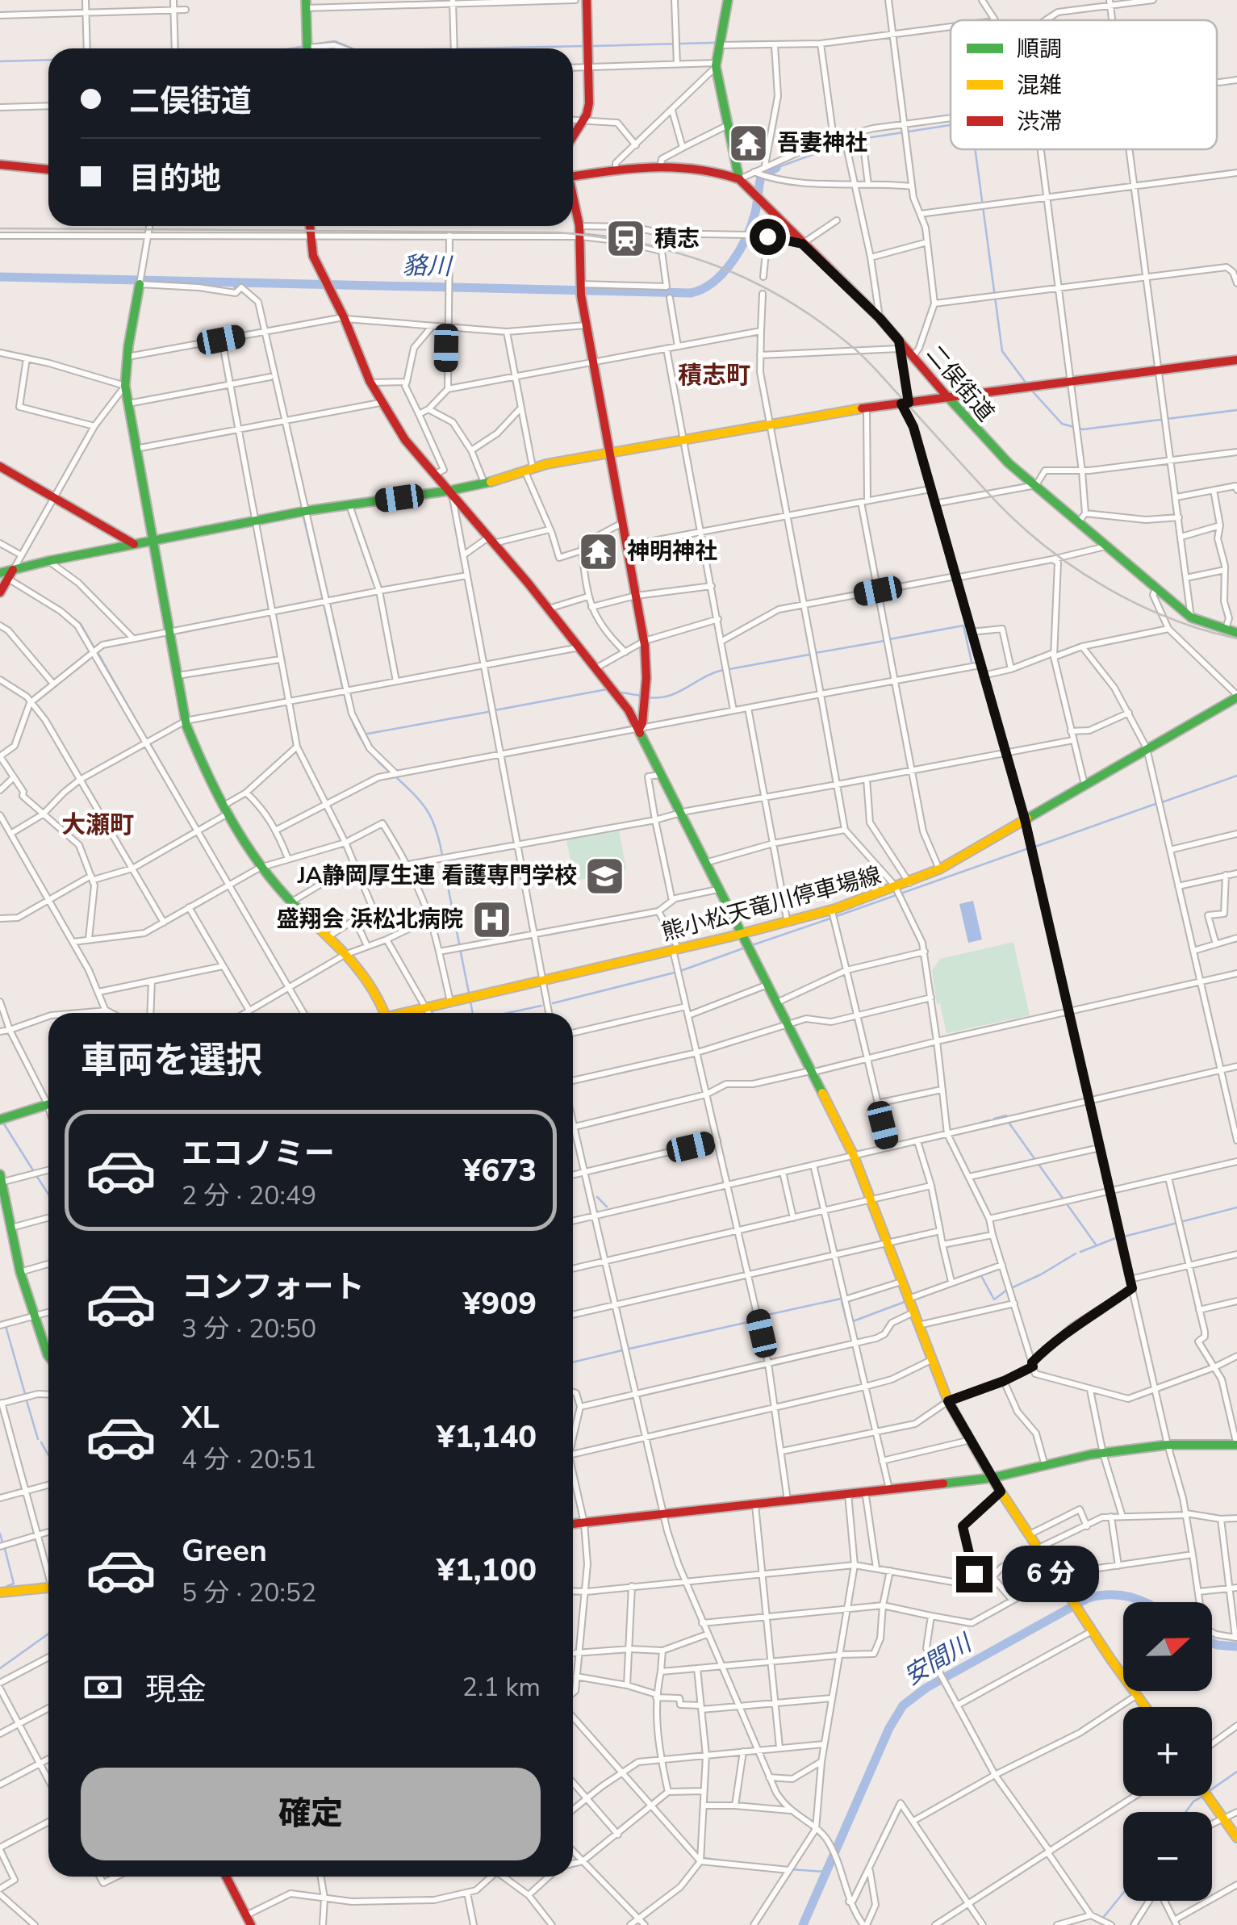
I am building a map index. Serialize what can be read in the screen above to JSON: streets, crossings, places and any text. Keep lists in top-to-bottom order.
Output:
{
  "streets": {
    "street": ["二俣街道", "熊小松天竜川停車場線"]
  },
  "districts": ["積志町", "大瀬町"],
  "water": ["貉川", "安間川"],
  "places": {
    "temple": ["吾妻神社", "神明神社"],
    "station": ["積志"],
    "school or university": ["JA静岡厚生連 看護専門学校"],
    "hospital": ["盛翔会 浜松北病院"]
  },
  "legend": ["順調", "混雑", "渋滞"],
  "north": "right",
  "page": {
    "banner": ["二俣街道", "目的地"],
    "heading": "車両を選択",
    "list": [
      {
        "name": "エコノミー",
        "note": "2 分 · 20:49",
        "value": "¥673"
      },
      {
        "name": "コンフォート",
        "note": "3 分 · 20:50",
        "value": "¥909"
      },
      {
        "name": "XL",
        "note": "4 分 · 20:51",
        "value": "¥1,140"
      },
      {
        "name": "Green",
        "note": "5 分 · 20:52",
        "value": "¥1,100"
      }
    ],
    "bubble": "6 分",
    "map_buttons": ["+", "−"],
    "pay": ["現金", "2.1 km"],
    "buttons": "確定"
  }
}
